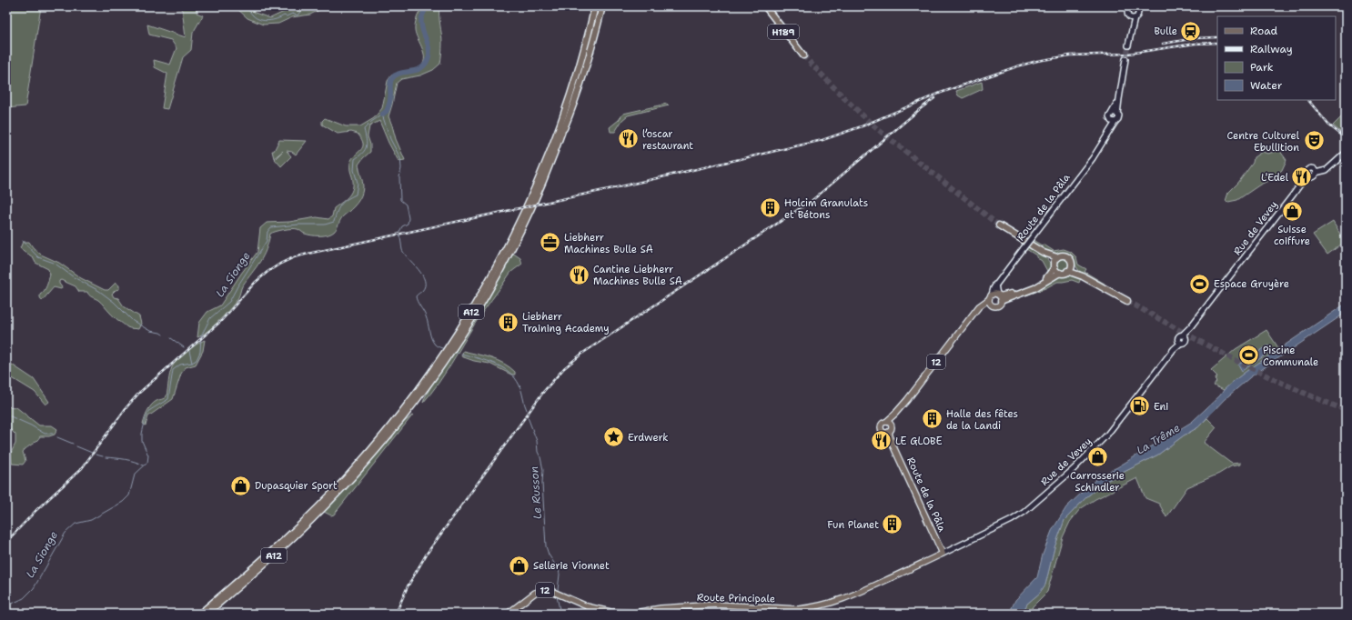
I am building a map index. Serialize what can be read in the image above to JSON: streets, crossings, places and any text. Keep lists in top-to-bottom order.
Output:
{
  "streets": {
    "highway": ["H189", "A12", "12"],
    "main road": ["Route de la Pâla", "Rue de Vevey", "Route Principale"]
  },
  "crossings": [
    ["Route de la Pâla", "Rue de Vevey"],
    ["Route de la Pâla", "12"],
    ["Route de la Pâla", "Route Principale"],
    ["Rue de Vevey", "Route Principale"]
  ],
  "water": ["La Sionge", "La Trême", "Le Russon"],
  "places": {
    "station": ["Bulle"],
    "restaurant": [
      "l’oscar restaurant",
      "L'Edel",
      "Cantine Liebherr Machines Bulle SA",
      "LE GLOBE"
    ],
    "theatre": ["Centre Culturel Ebullition"],
    "building": [
      "Holcim Granulats et Bétons",
      "Liebherr Training Academy",
      "Halle des fêtes de la Landi",
      "Fun Planet"
    ],
    "shop": [
      "Suisse coiffure",
      "Carrosserie Schindler",
      "Dupasquier Sport",
      "Sellerie Vionnet"
    ],
    "office": ["Liebherr Machines Bulle SA"],
    "sports": ["Espace Gruyère", "Piscine Communale"],
    "fuel station": ["Eni"],
    "place": ["Erdwerk"]
  },
  "legend": [
    "Road",
    "Railway",
    "Park",
    "Water"
  ]
}
